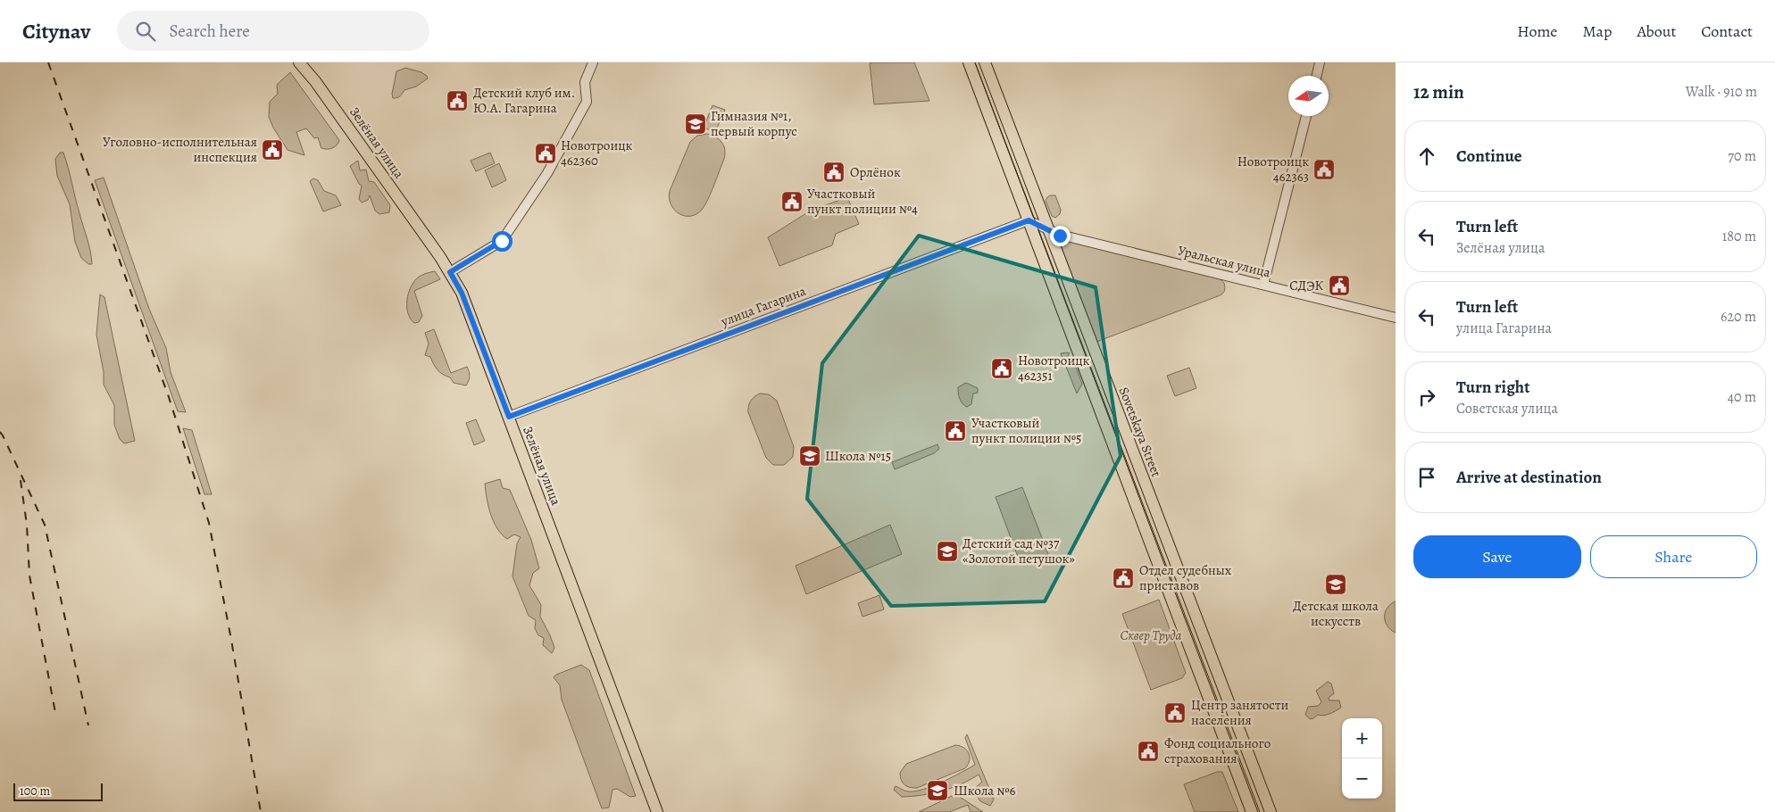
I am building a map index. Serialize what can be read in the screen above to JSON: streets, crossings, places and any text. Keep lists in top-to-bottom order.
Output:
{
  "streets": {
    "main road": ["Зелёная улица", "Sovetskaya Street"],
    "street": ["Уральская улица", "улица Гагарина"]
  },
  "crossings": [
    ["Зелёная улица", "улица Гагарина"],
    ["Уральская улица", "улица Гагарина"],
    ["Уральская улица", "Sovetskaya Street"]
  ],
  "parks": ["Сквер Труда"],
  "places": {
    "public building": [
      "Детский клуб им. Ю.А. Гагарина",
      "Уголовно-исполнительная инспекция",
      "Новотроицк 462360",
      "Новотроицк 462363",
      "Орлёнок",
      "Участковый пункт полиции №4",
      "СДЭК",
      "Новотроицк 462351",
      "Участковый пункт полиции №5",
      "Отдел судебных приставов",
      "Центр занятости населения",
      "Фонд социального страхования"
    ],
    "school or university": [
      "Гимназия №1, первый корпус",
      "Школа №15",
      "Детский сад №37 «Золотой петушок»",
      "Детская школа искусств",
      "Школа №6"
    ]
  },
  "scale_bar": "100 m",
  "north": "left",
  "page": {
    "header": "Citynav",
    "search": "Search here",
    "nav": [
      "Home",
      "Map",
      "About",
      "Contact"
    ],
    "heading": ["12 min", "Walk · 910 m"],
    "list": [
      ["Continue", "70 m"],
      ["Turn left", "Зелёная улица", "180 m"],
      ["Turn left", "улица Гагарина", "620 m"],
      ["Turn right", "Советская улица", "40 m"],
      "Arrive at destination"
    ],
    "buttons": ["Save", "Share"],
    "map_buttons": ["+", "−"],
    "scale": "100 m"
  }
}
